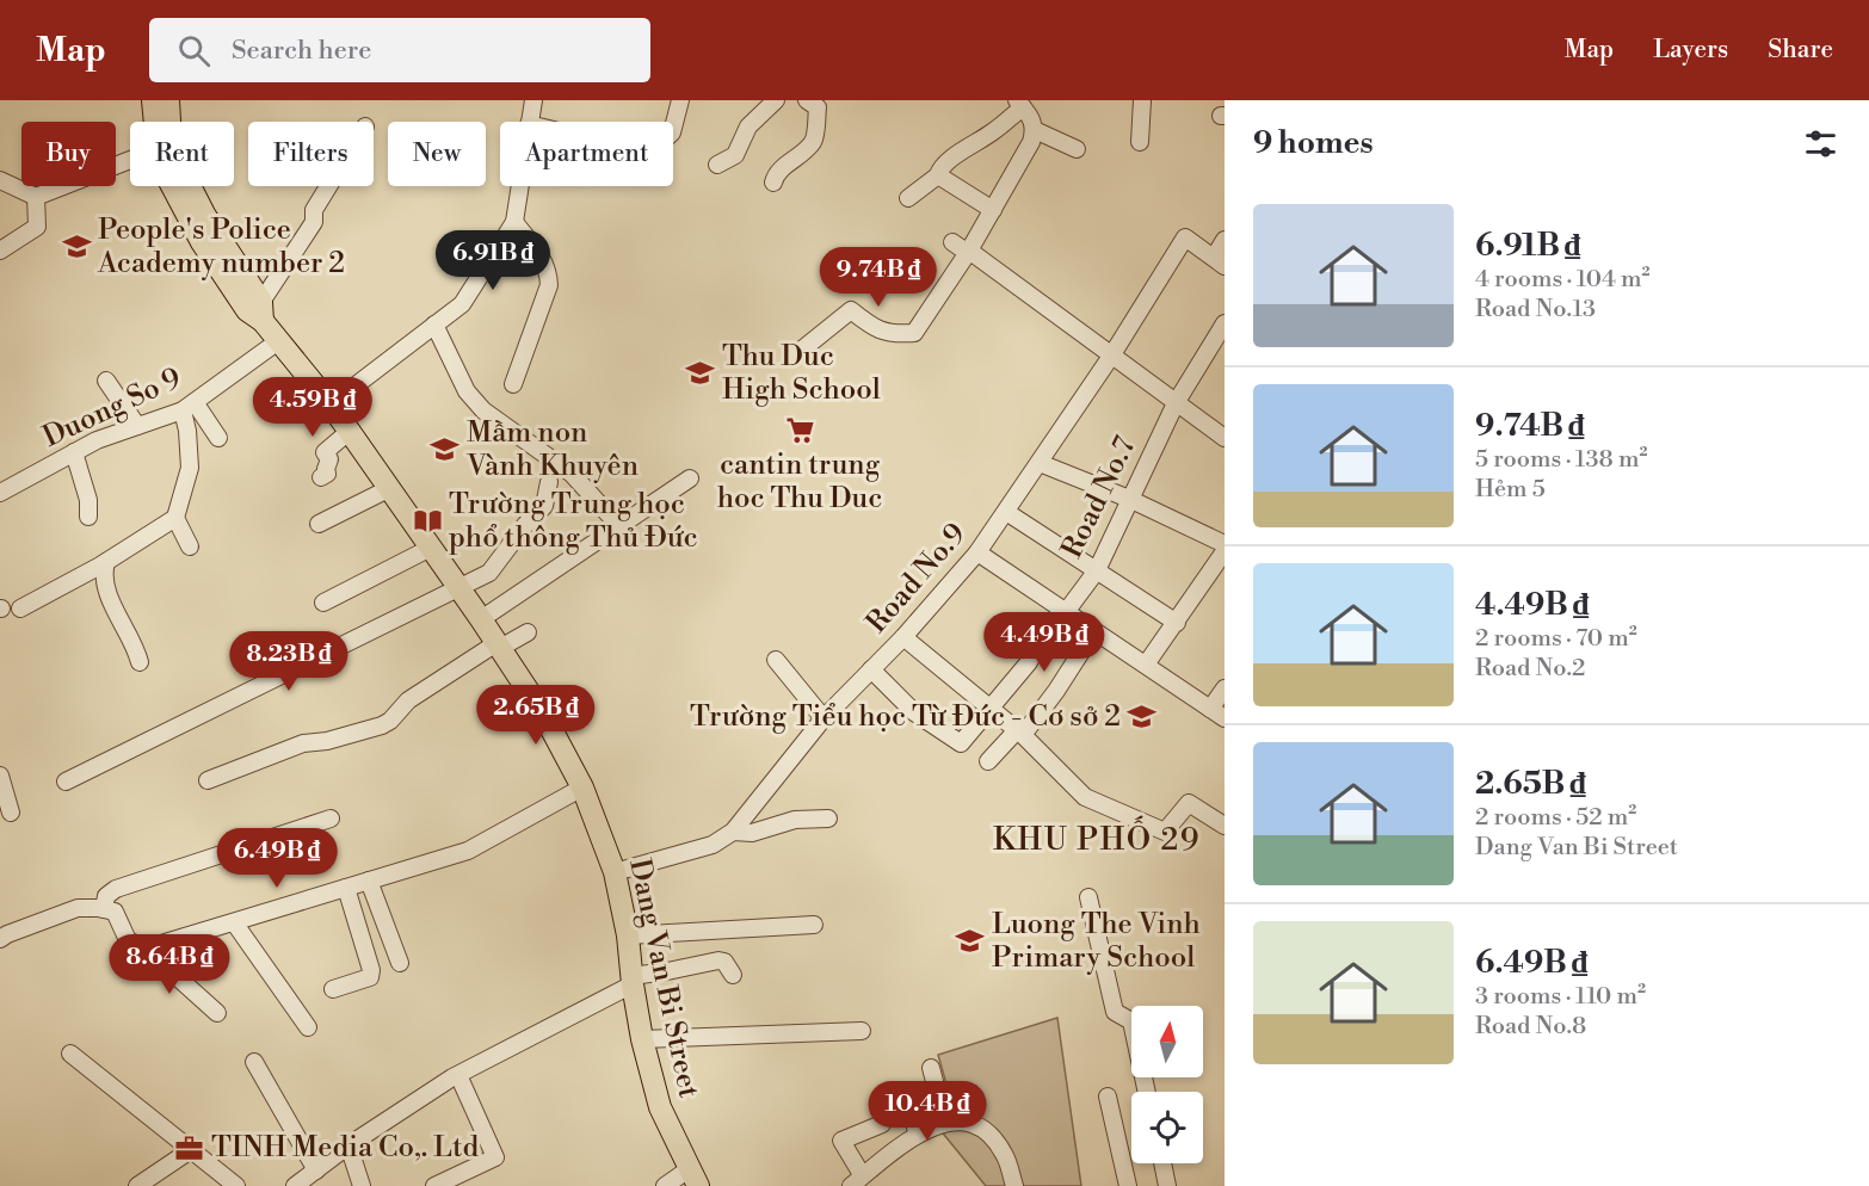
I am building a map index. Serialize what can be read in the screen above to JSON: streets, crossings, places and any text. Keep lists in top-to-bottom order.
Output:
{
  "streets": {
    "main road": ["Dang Van Bi Street"],
    "street": ["Duong So 9", "Road No.7", "Road No.9"]
  },
  "crossings": [
    ["Duong So 9", "Dang Van Bi Street"],
    ["Road No.7", "Road No.9"],
    ["Road No.9", "Dang Van Bi Street"]
  ],
  "districts": ["KHU PHỐ 29"],
  "places": {
    "school or university": [
      "People's Police Academy number 2",
      "Thu Duc High School",
      "Mầm non Vành Khuyên",
      "Trường Tiểu học Từ Đức - Cơ sở 2",
      "Luong The Vinh Primary School"
    ],
    "supermarket": ["cantin trung hoc Thu Duc"],
    "library": ["Trường Trung học phổ thông Thủ Đức"],
    "office": ["TINH Media Co,. Ltd"]
  },
  "north": "top",
  "page": {
    "header": "Map",
    "search": "Search here",
    "nav": ["Map", "Layers", "Share"],
    "heading": "9 homes",
    "chip": [
      "Buy",
      "Rent",
      "Filters",
      "New",
      "Apartment"
    ],
    "list": [
      {
        "name": "6.91B ₫",
        "note": "4 rooms · 104 m² · Road No.13"
      },
      {
        "name": "9.74B ₫",
        "note": "5 rooms · 138 m² · Hẻm 5"
      },
      {
        "name": "4.49B ₫",
        "note": "2 rooms · 70 m² · Road No.2"
      },
      {
        "name": "2.65B ₫",
        "note": "2 rooms · 52 m² · Dang Van Bi Street"
      },
      {
        "name": "6.49B ₫",
        "note": "3 rooms · 110 m² · Road No.8"
      }
    ],
    "price": [
      "6.91B ₫",
      "9.74B ₫",
      "4.59B ₫",
      "4.49B ₫",
      "8.23B ₫",
      "2.65B ₫",
      "6.49B ₫",
      "8.64B ₫",
      "10.4B ₫"
    ]
  }
}
